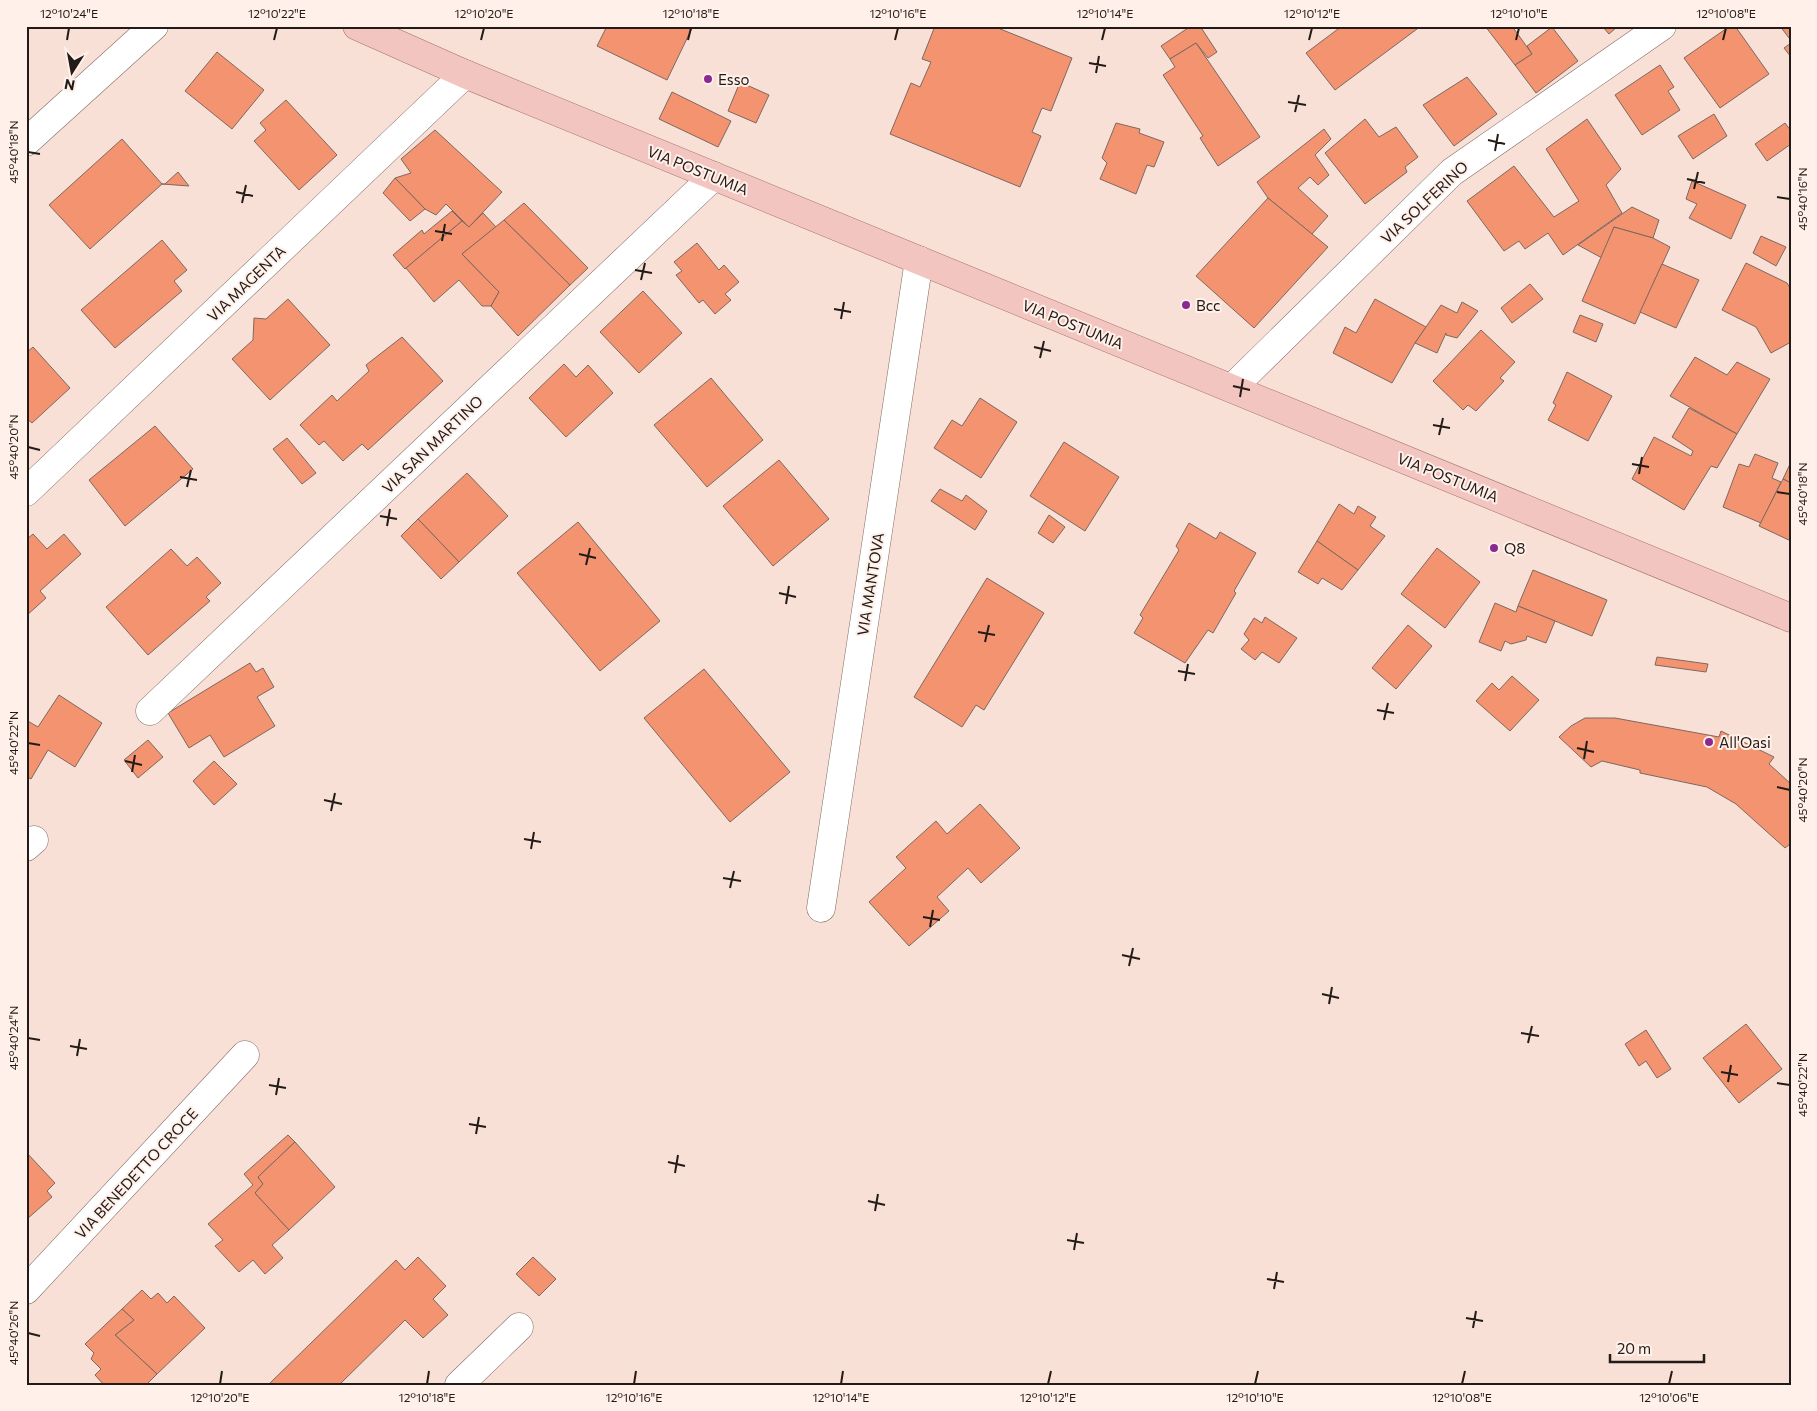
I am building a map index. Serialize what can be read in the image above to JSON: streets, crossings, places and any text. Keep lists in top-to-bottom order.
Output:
{
  "streets": {
    "main road": ["VIA POSTUMIA"],
    "street": [
      "VIA SOLFERINO",
      "VIA MAGENTA",
      "VIA SAN MARTINO",
      "VIA MANTOVA",
      "VIA BENEDETTO CROCE"
    ]
  },
  "crossings": [
    ["VIA POSTUMIA", "VIA SOLFERINO"],
    ["VIA POSTUMIA", "VIA MAGENTA"],
    ["VIA POSTUMIA", "VIA SAN MARTINO"],
    ["VIA POSTUMIA", "VIA MANTOVA"]
  ],
  "places": [
    "Esso",
    "Bcc",
    "Q8",
    "All'Oasi"
  ],
  "scale_bar": "20 m",
  "north": "bottom",
  "coordinates": [
    "12°10'24\"E",
    "12°10'22\"E",
    "12°10'20\"E",
    "12°10'18\"E",
    "12°10'16\"E",
    "12°10'14\"E",
    "12°10'12\"E",
    "12°10'10\"E",
    "12°10'08\"E",
    "45°40'18\"N",
    "45°40'16\"N",
    "45°40'20\"N",
    "45°40'22\"N",
    "45°40'24\"N",
    "45°40'26\"N",
    "12°10'06\"E"
  ]
}
